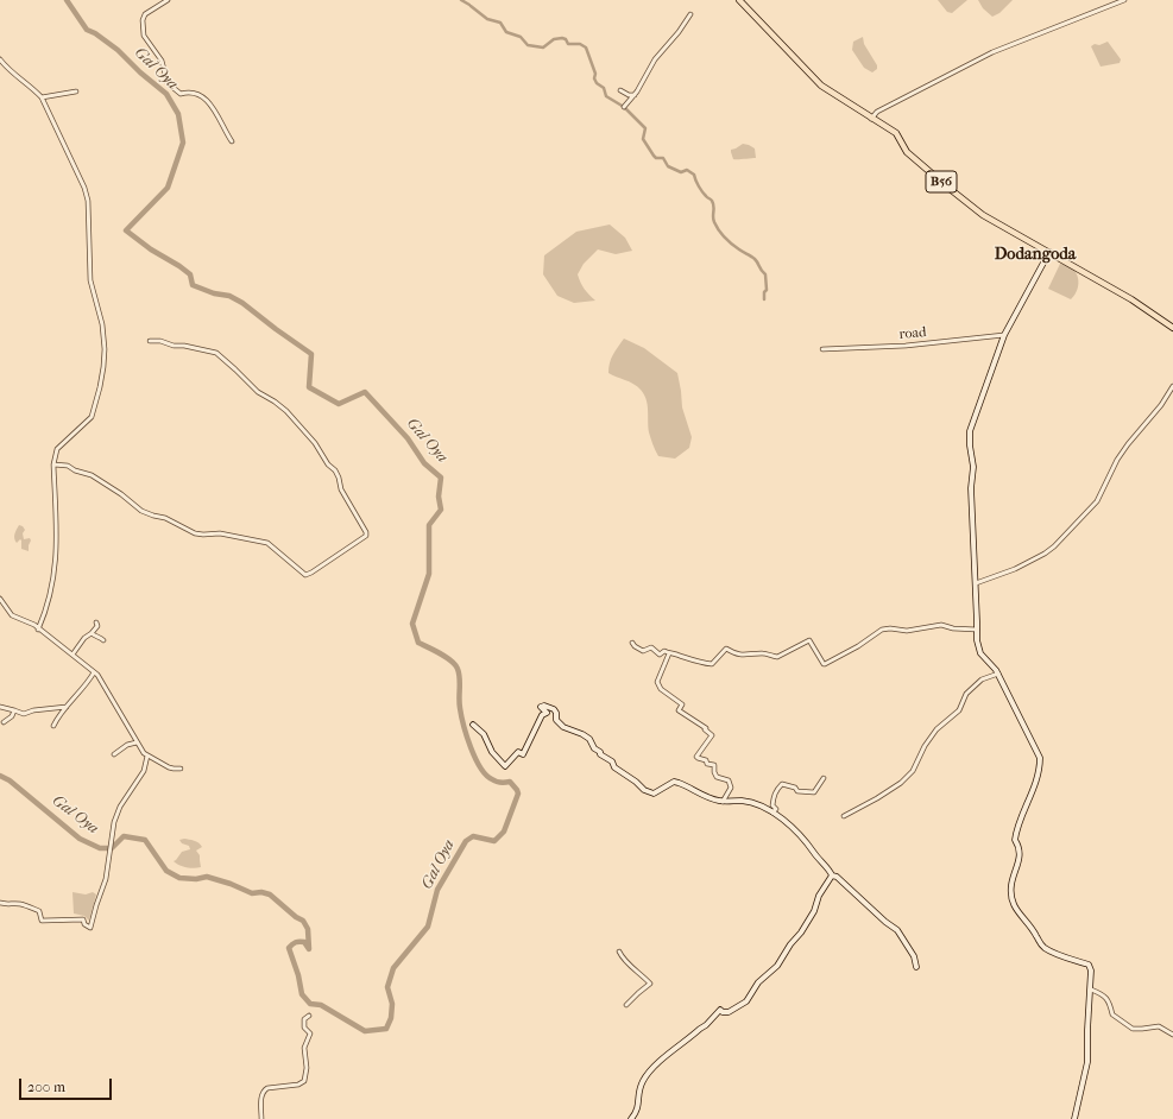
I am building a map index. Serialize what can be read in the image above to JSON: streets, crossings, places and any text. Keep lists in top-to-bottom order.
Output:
{
  "streets": {
    "main road": ["B56"],
    "street": ["road"]
  },
  "districts": ["Dodangoda"],
  "water": ["Gal Oya"],
  "scale_bar": "200 m"
}
